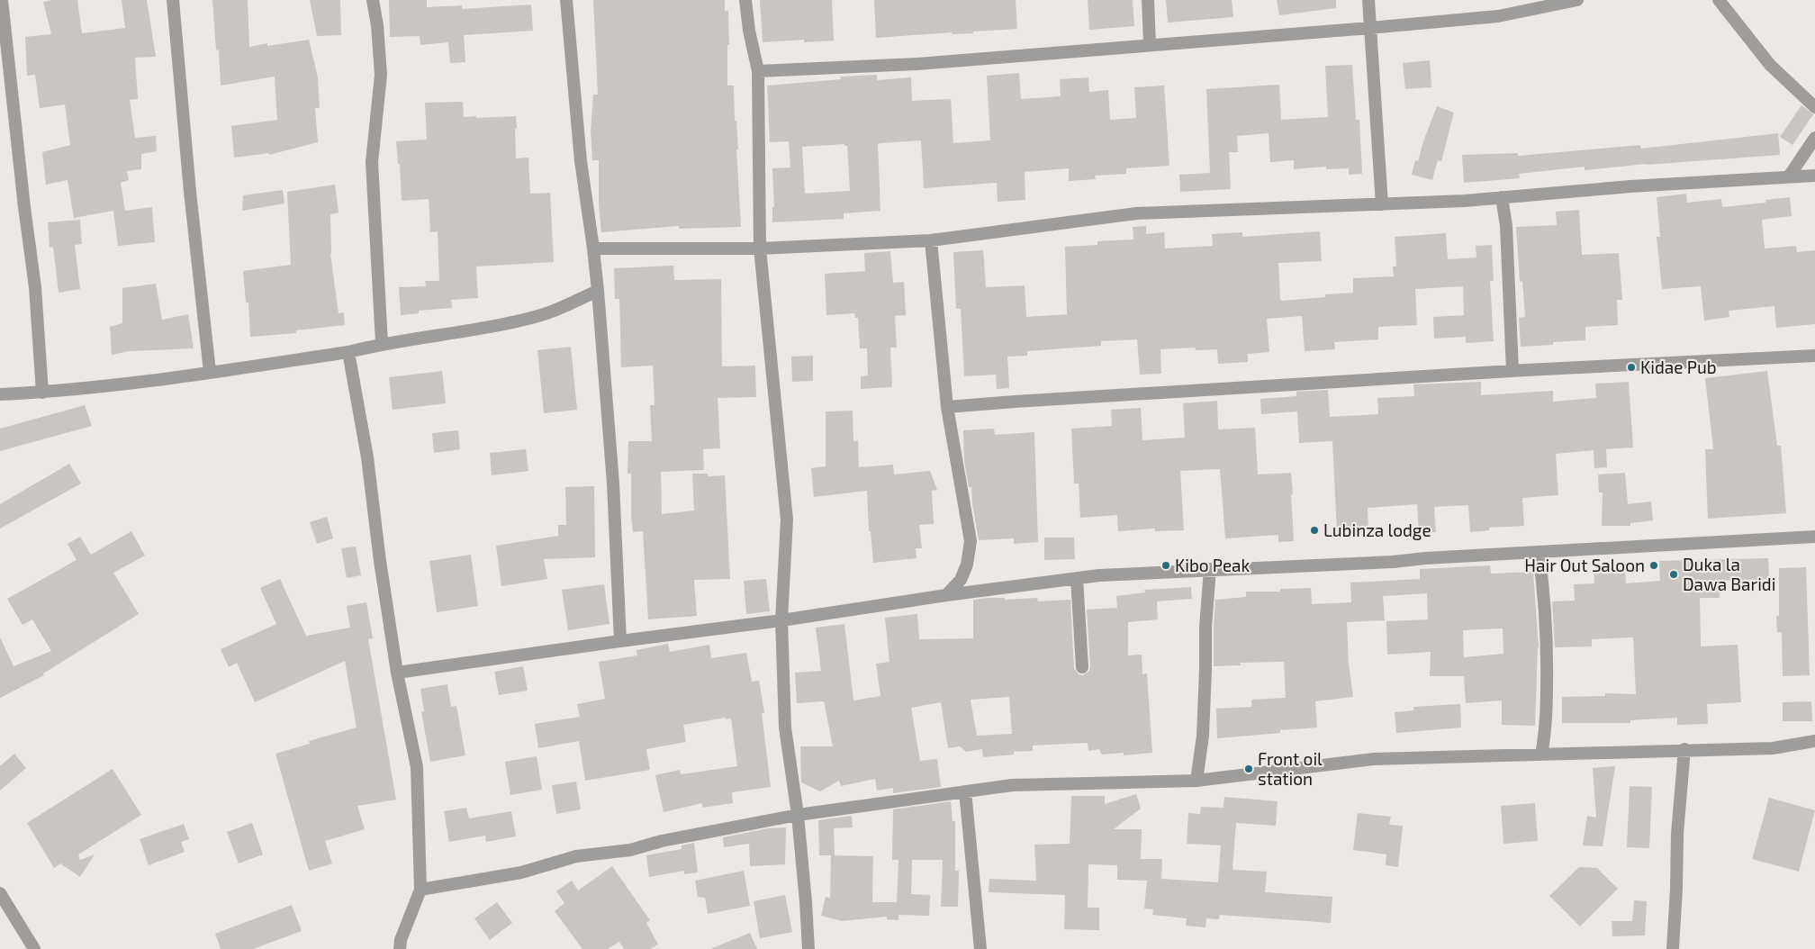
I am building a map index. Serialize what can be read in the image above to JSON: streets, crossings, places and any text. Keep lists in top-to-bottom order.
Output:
{
  "places": [
    "Kidae Pub",
    "Lubinza lodge",
    "Kibo Peak",
    "Hair Out Saloon",
    "Duka la Dawa Baridi",
    "Front oil station"
  ]
}
